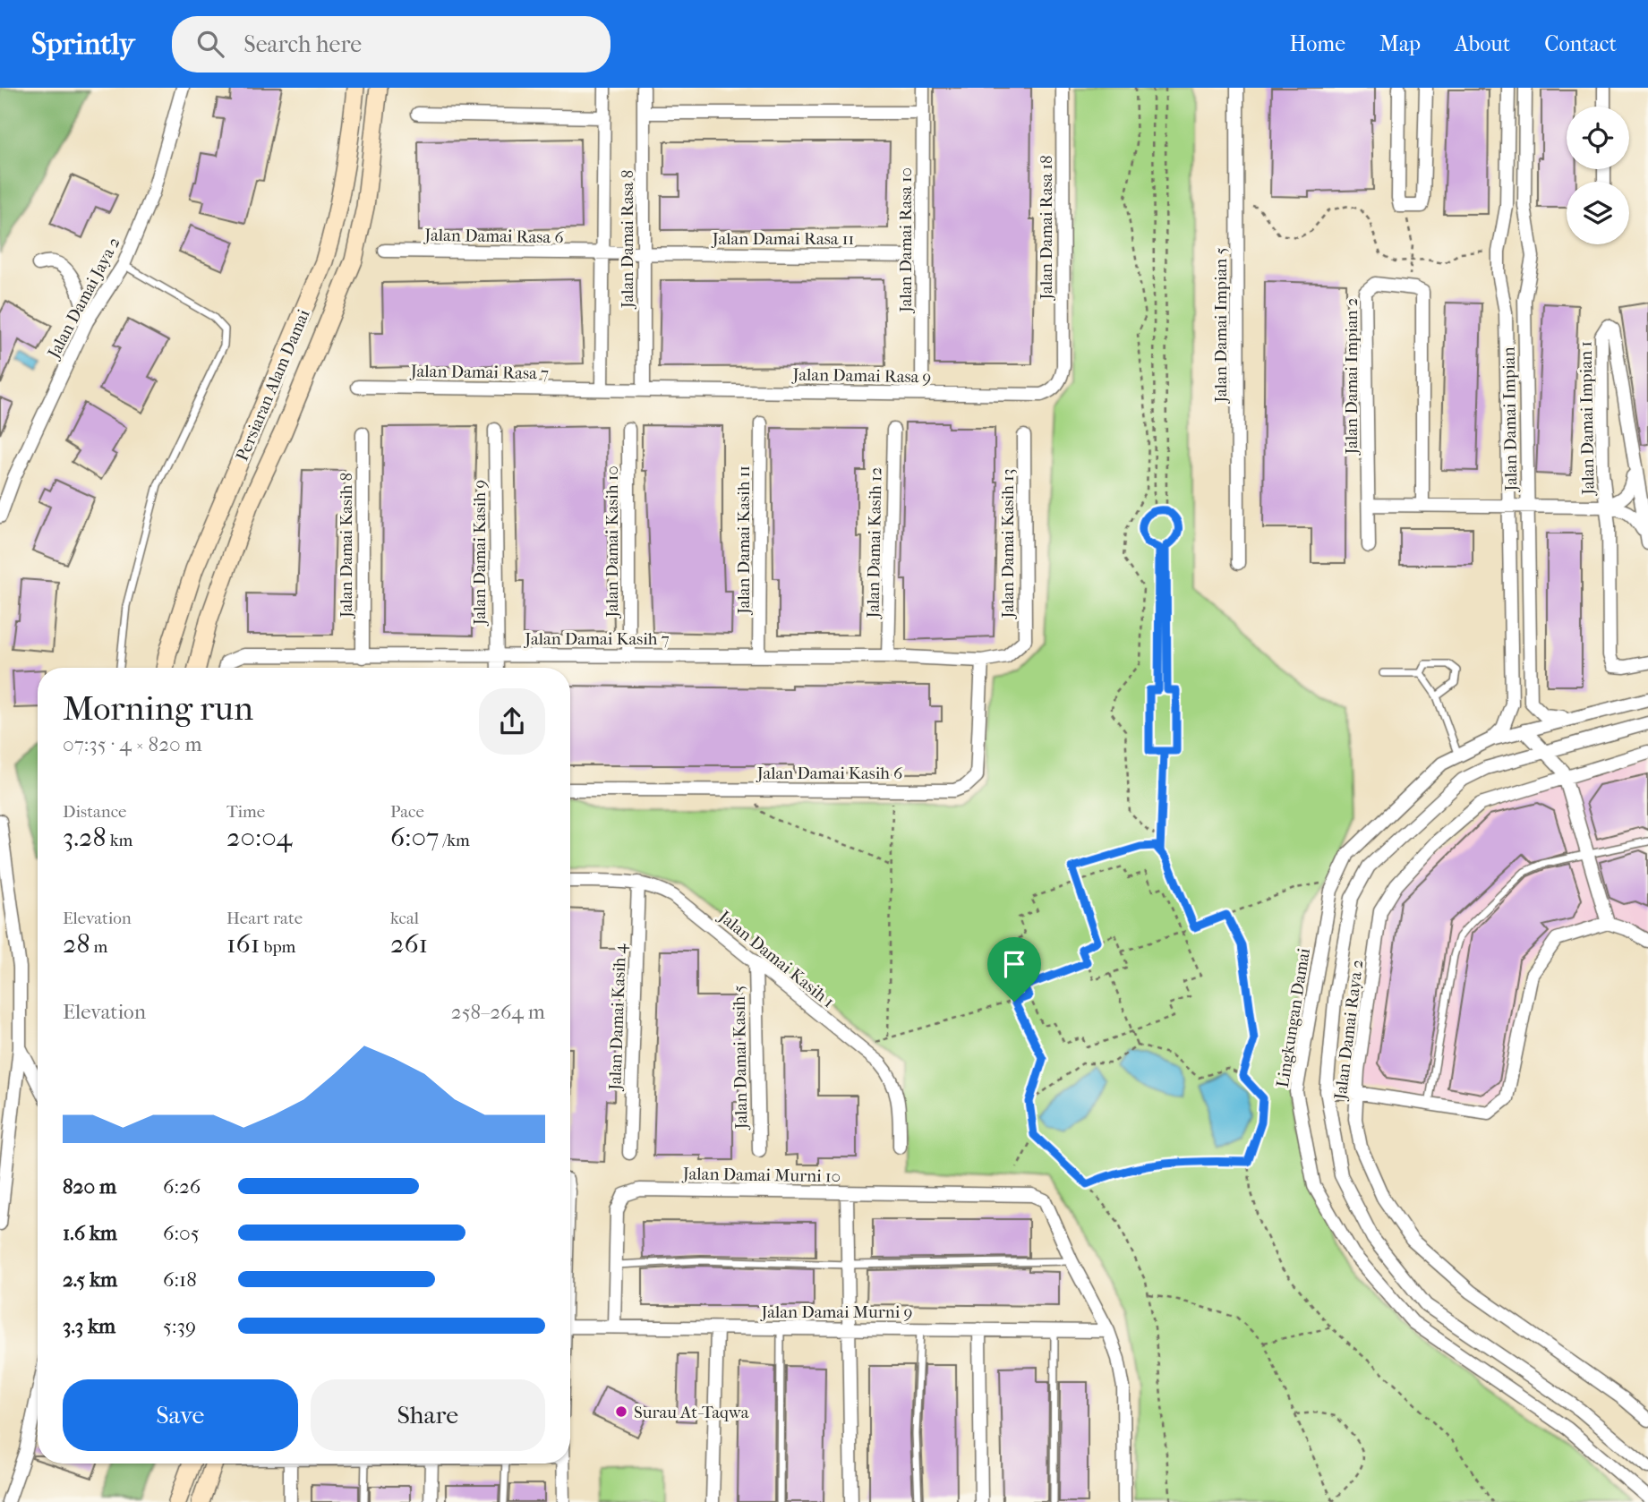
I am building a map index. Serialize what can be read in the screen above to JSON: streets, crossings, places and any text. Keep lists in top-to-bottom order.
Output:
{
  "streets": {
    "street": [
      "Jalan Damai Rasa 18",
      "Jalan Damai Rasa 6",
      "Jalan Damai Rasa 11",
      "Jalan Damai Rasa 8",
      "Jalan Damai Rasa 10",
      "Jalan Damai Jaya 2",
      "Jalan Damai Impian 5",
      "Jalan Damai Rasa 7",
      "Jalan Damai Rasa 9",
      "Jalan Damai Impian 2",
      "Persiaran Alam Damai",
      "Jalan Damai Impian 1",
      "Jalan Damai Impian",
      "Jalan Damai Kasih 11",
      "Jalan Damai Kasih 10",
      "Jalan Damai Kasih 12",
      "Jalan Damai Kasih 13",
      "Jalan Damai Kasih 8",
      "Jalan Damai Kasih 9",
      "Jalan Damai Kasih 7",
      "Jalan Damai Kasih 6",
      "Jalan Damai Kasih 1",
      "Jalan Damai Kasih 4",
      "Lingkungan Damai",
      "Jalan Damai Raya 2",
      "Jalan Damai Kasih 5",
      "Jalan Damai Murni 10",
      "Jalan Damai Murni 9"
    ]
  },
  "crossings": [
    ["Jalan Damai Rasa 18", "Jalan Damai Rasa 9"],
    ["Jalan Damai Rasa 6", "Jalan Damai Rasa 11"],
    ["Jalan Damai Rasa 6", "Jalan Damai Rasa 8"],
    ["Jalan Damai Rasa 11", "Jalan Damai Rasa 8"],
    ["Jalan Damai Rasa 11", "Jalan Damai Rasa 10"],
    ["Jalan Damai Rasa 8", "Jalan Damai Rasa 7"],
    ["Jalan Damai Rasa 8", "Jalan Damai Rasa 9"],
    ["Jalan Damai Rasa 10", "Jalan Damai Rasa 9"],
    ["Jalan Damai Rasa 7", "Jalan Damai Rasa 9"],
    ["Jalan Damai Impian", "Lingkungan Damai"],
    ["Jalan Damai Kasih 11", "Jalan Damai Kasih 7"],
    ["Jalan Damai Kasih 10", "Jalan Damai Kasih 7"],
    ["Jalan Damai Kasih 12", "Jalan Damai Kasih 7"],
    ["Jalan Damai Kasih 13", "Jalan Damai Kasih 7"],
    ["Jalan Damai Kasih 13", "Jalan Damai Kasih 6"],
    ["Jalan Damai Kasih 8", "Jalan Damai Kasih 7"],
    ["Jalan Damai Kasih 9", "Jalan Damai Kasih 7"],
    ["Jalan Damai Kasih 7", "Jalan Damai Kasih 6"],
    ["Jalan Damai Kasih 1", "Jalan Damai Kasih 4"],
    ["Jalan Damai Kasih 1", "Jalan Damai Kasih 5"],
    ["Jalan Damai Murni 10", "Jalan Damai Murni 9"]
  ],
  "places": ["Surau At-Taqwa"],
  "page": {
    "header": "Sprintly",
    "search": "Search here",
    "nav": [
      "Home",
      "Map",
      "About",
      "Contact"
    ],
    "heading": ["Morning run", "07:35 · 4 × 820 m"],
    "stats": [
      ["Distance", "3.28 km"],
      ["Time", "20:04"],
      ["Pace", "6:07 /km"],
      ["Elevation", "28 m"],
      ["Heart rate", "161 bpm"],
      ["kcal", "261"]
    ],
    "chart": ["Elevation", "258–264 m"],
    "list": [
      {
        "name": "820 m",
        "note": "6:26"
      },
      {
        "name": "1.6 km",
        "note": "6:05"
      },
      {
        "name": "2.5 km",
        "note": "6:18"
      },
      {
        "name": "3.3 km",
        "note": "5:39"
      }
    ],
    "buttons": ["Save", "Share"]
  }
}
